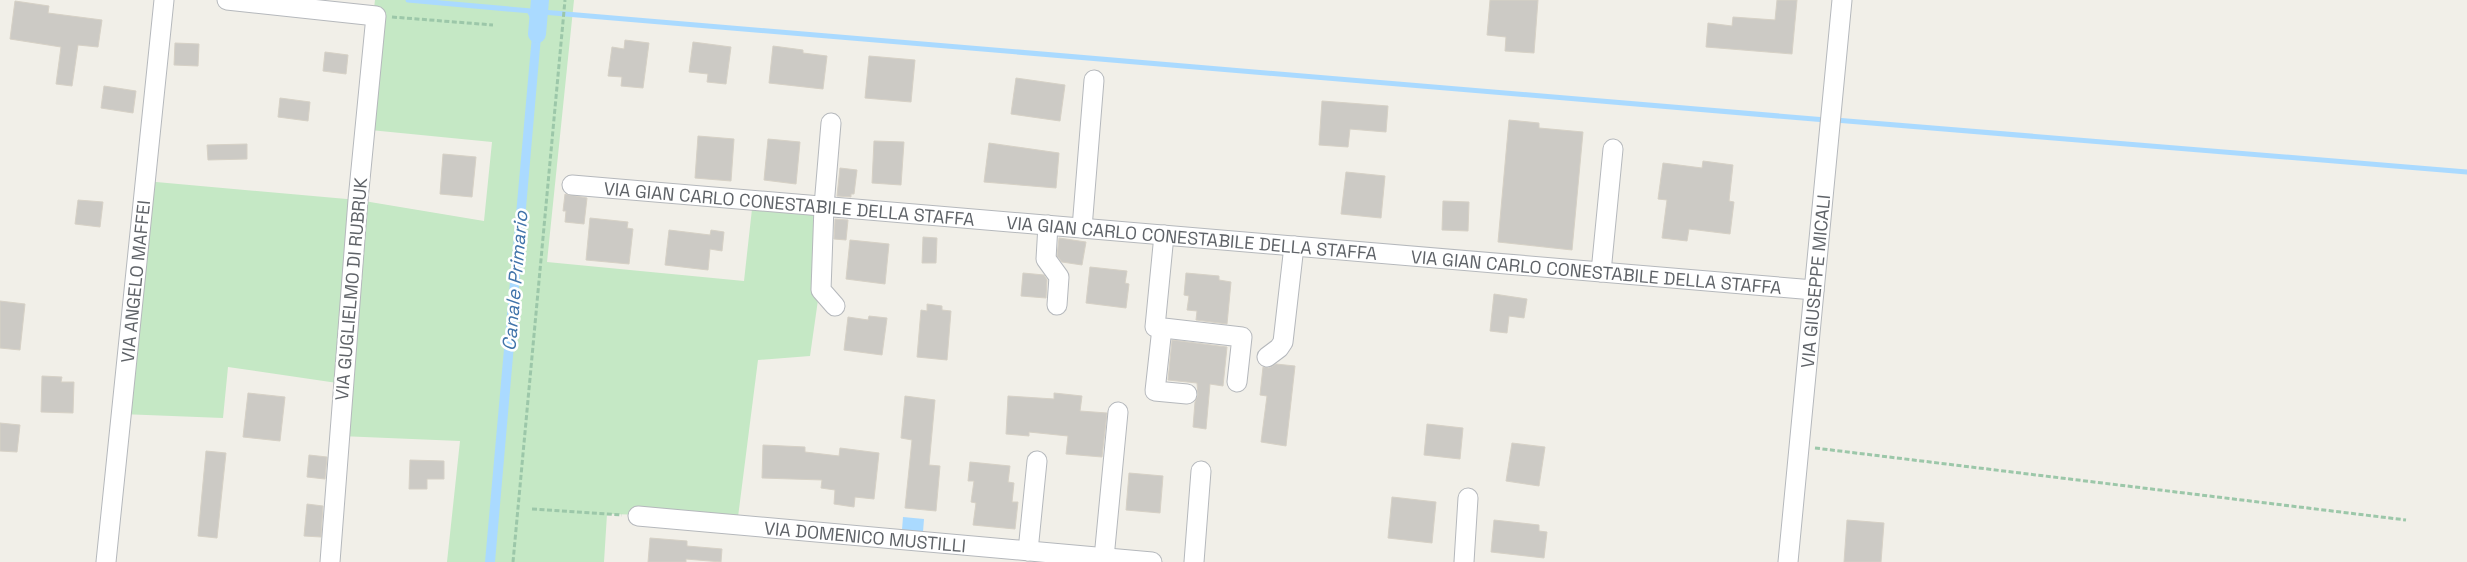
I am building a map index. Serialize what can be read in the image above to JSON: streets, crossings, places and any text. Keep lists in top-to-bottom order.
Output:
{
  "streets": {
    "street": [
      "VIA GIAN CARLO CONESTABILE DELLA STAFFA",
      "VIA ANGELO MAFFEI",
      "VIA GIUSEPPE MICALI",
      "VIA GUGLIELMO DI RUBRUK",
      "VIA DOMENICO MUSTILLI"
    ]
  },
  "crossings": [
    ["VIA GIAN CARLO CONESTABILE DELLA STAFFA", "VIA GIUSEPPE MICALI"]
  ],
  "water": ["Canale Primario"]
}
